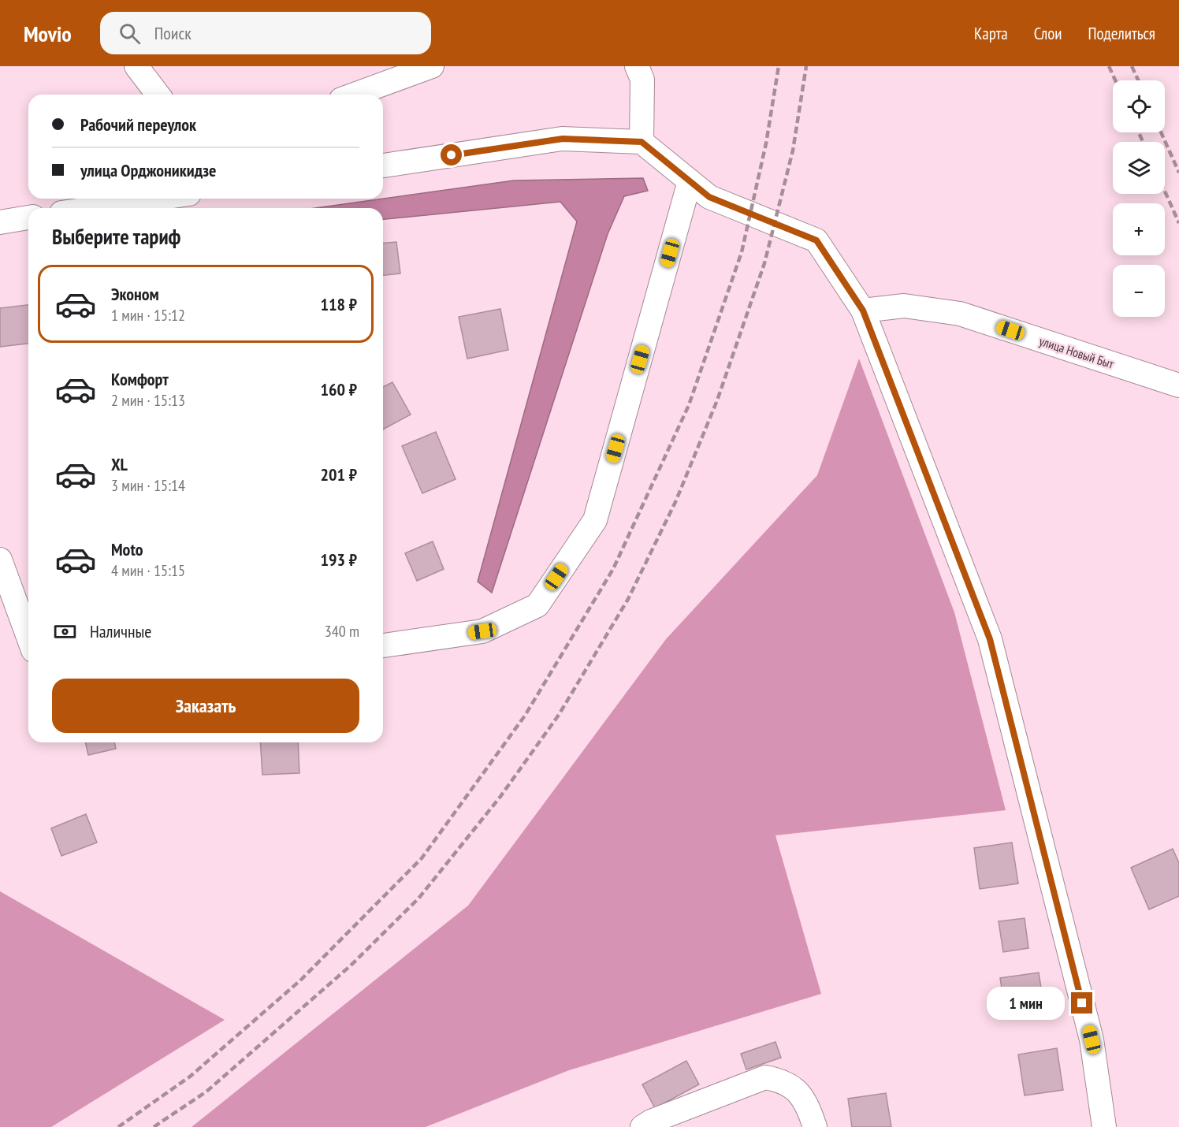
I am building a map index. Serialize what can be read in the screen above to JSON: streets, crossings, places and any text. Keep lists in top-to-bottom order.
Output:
{
  "streets": {
    "street": ["улица Новый Быт"]
  },
  "page": {
    "header": "Movio",
    "search": "Поиск",
    "nav": ["Карта", "Слои", "Поделиться"],
    "map_buttons": ["+", "−"],
    "banner": ["Рабочий переулок", "улица Орджоникидзе"],
    "heading": "Выберите тариф",
    "list": [
      {
        "name": "Эконом",
        "note": "1 мин · 15:12",
        "value": "118 ₽"
      },
      {
        "name": "Комфорт",
        "note": "2 мин · 15:13",
        "value": "160 ₽"
      },
      {
        "name": "XL",
        "note": "3 мин · 15:14",
        "value": "201 ₽"
      },
      {
        "name": "Moto",
        "note": "4 мин · 15:15",
        "value": "193 ₽"
      }
    ],
    "pay": ["Наличные", "340 m"],
    "buttons": "Заказать",
    "bubble": "1 мин"
  }
}
